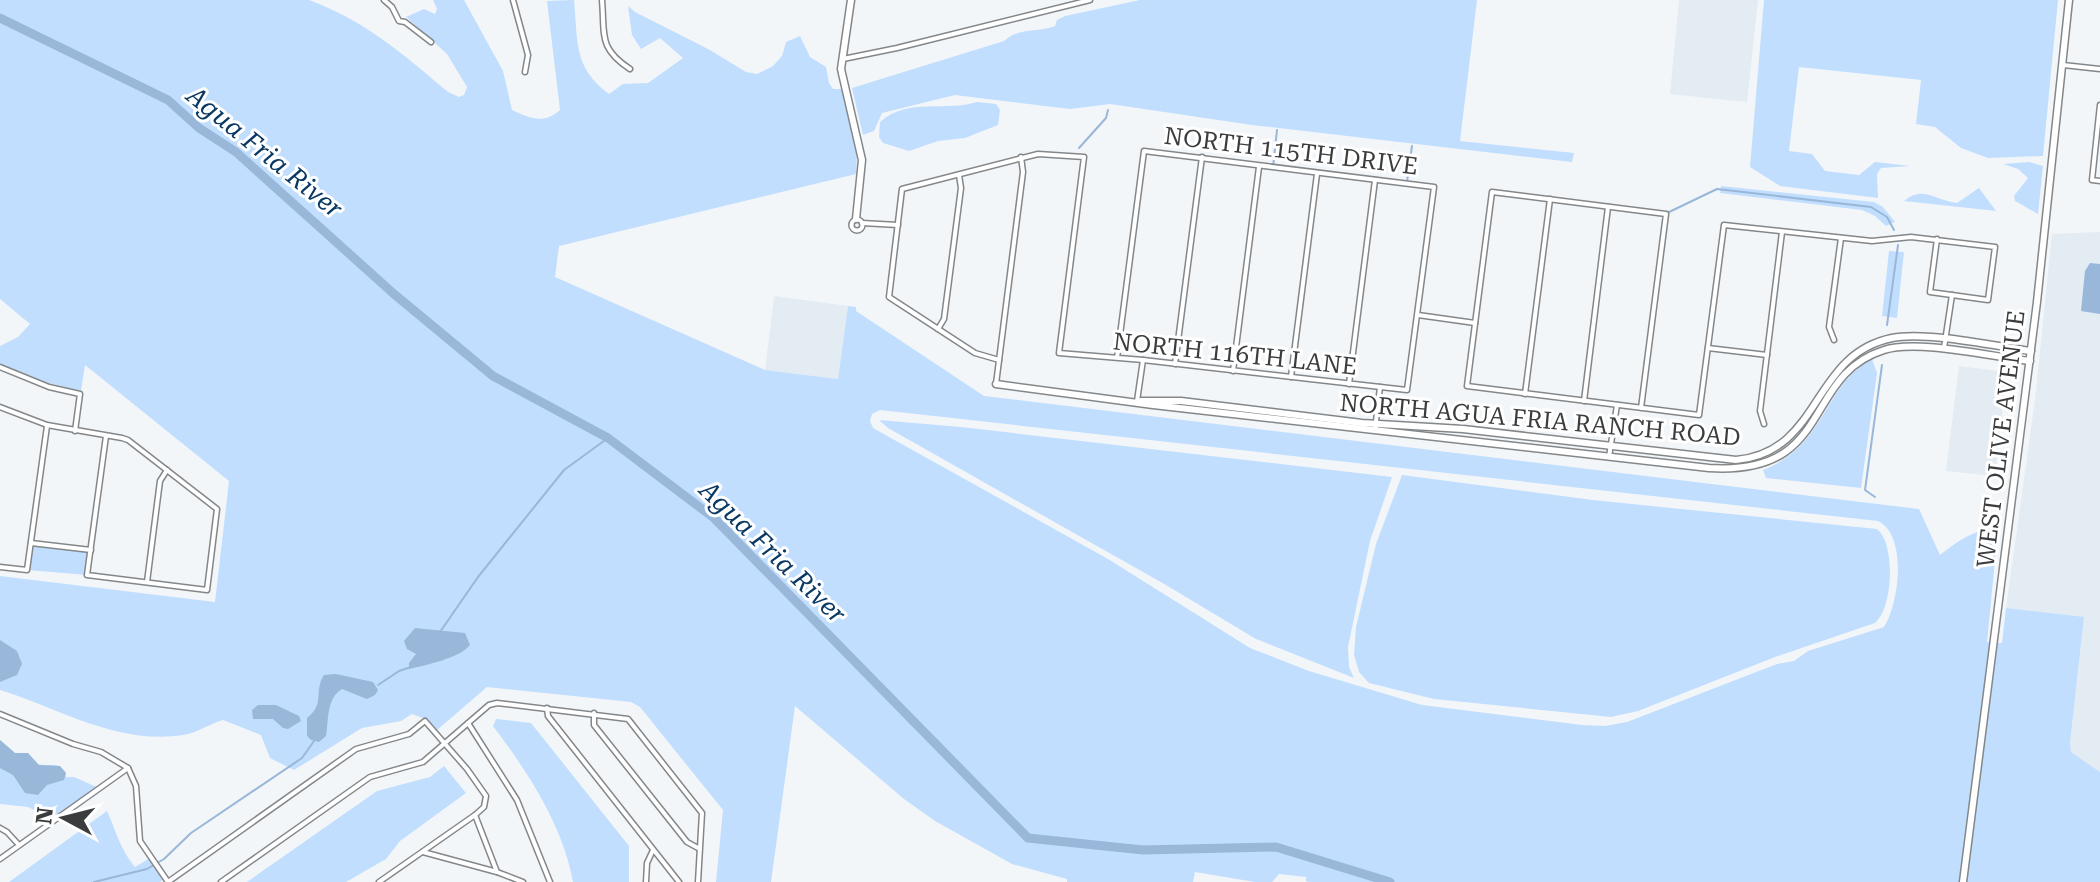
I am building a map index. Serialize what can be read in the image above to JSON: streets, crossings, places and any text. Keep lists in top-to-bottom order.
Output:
{
  "streets": {
    "street": [
      "NORTH 115TH DRIVE",
      "NORTH 116TH LANE",
      "NORTH AGUA FRIA RANCH ROAD",
      "WEST OLIVE AVENUE"
    ]
  },
  "crossings": [
    ["NORTH 115TH DRIVE", "NORTH 116TH LANE"],
    ["NORTH AGUA FRIA RANCH ROAD", "WEST OLIVE AVENUE"]
  ],
  "water": ["Agua Fria River"],
  "north": "left"
}
